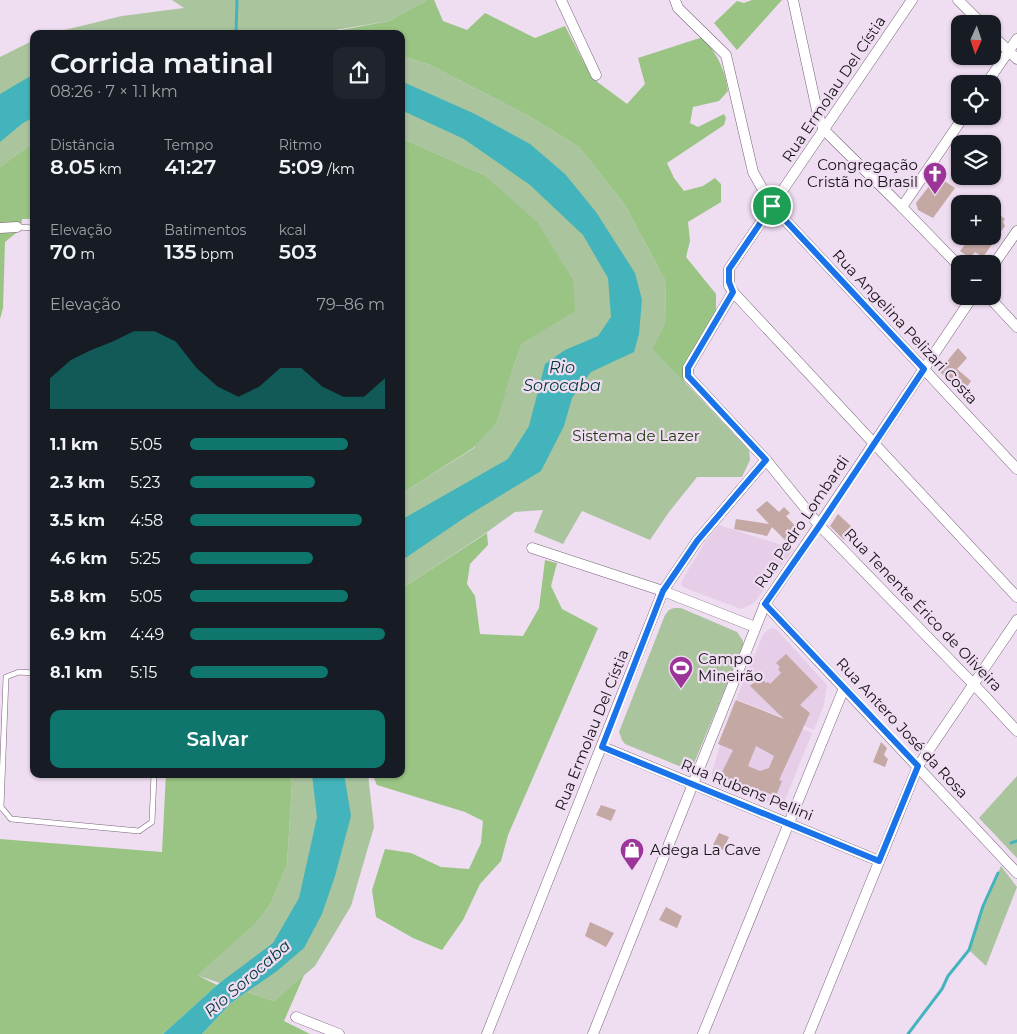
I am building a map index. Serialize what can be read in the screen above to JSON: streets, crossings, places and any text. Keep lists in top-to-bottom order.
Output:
{
  "streets": {
    "street": [
      "Rua Ermolau Del Cístia",
      "Rua Angelina Pelizari Costa",
      "Rua Pedro Lombardi",
      "Rua Tenente Érico de Oliveira",
      "Rua Antero José da Rosa",
      "Rua Rubens Pellini"
    ]
  },
  "crossings": [
    ["Rua Ermolau Del Cístia", "Rua Angelina Pelizari Costa"],
    ["Rua Ermolau Del Cístia", "Rua Tenente Érico de Oliveira"],
    ["Rua Ermolau Del Cístia", "Rua Rubens Pellini"],
    ["Rua Angelina Pelizari Costa", "Rua Pedro Lombardi"],
    ["Rua Pedro Lombardi", "Rua Tenente Érico de Oliveira"],
    ["Rua Pedro Lombardi", "Rua Antero José da Rosa"],
    ["Rua Pedro Lombardi", "Rua Rubens Pellini"]
  ],
  "water": ["Rio Sorocaba"],
  "parks": ["Sistema de Lazer"],
  "places": {
    "church": ["Congregação Cristã no Brasil"],
    "sports": ["Campo Mineirão"],
    "shop": ["Adega La Cave"]
  },
  "north": "bottom",
  "page": {
    "map_buttons": ["+", "−"],
    "heading": ["Corrida matinal", "08:26 · 7 × 1.1 km"],
    "stats": [
      ["Distância", "8.05 km"],
      ["Tempo", "41:27"],
      ["Ritmo", "5:09 /km"],
      ["Elevação", "70 m"],
      ["Batimentos", "135 bpm"],
      ["kcal", "503"]
    ],
    "chart": ["Elevação", "79–86 m"],
    "list": [
      {
        "name": "1.1 km",
        "note": "5:05"
      },
      {
        "name": "2.3 km",
        "note": "5:23"
      },
      {
        "name": "3.5 km",
        "note": "4:58"
      },
      {
        "name": "4.6 km",
        "note": "5:25"
      },
      {
        "name": "5.8 km",
        "note": "5:05"
      },
      {
        "name": "6.9 km",
        "note": "4:49"
      },
      {
        "name": "8.1 km",
        "note": "5:15"
      }
    ],
    "buttons": "Salvar"
  }
}
